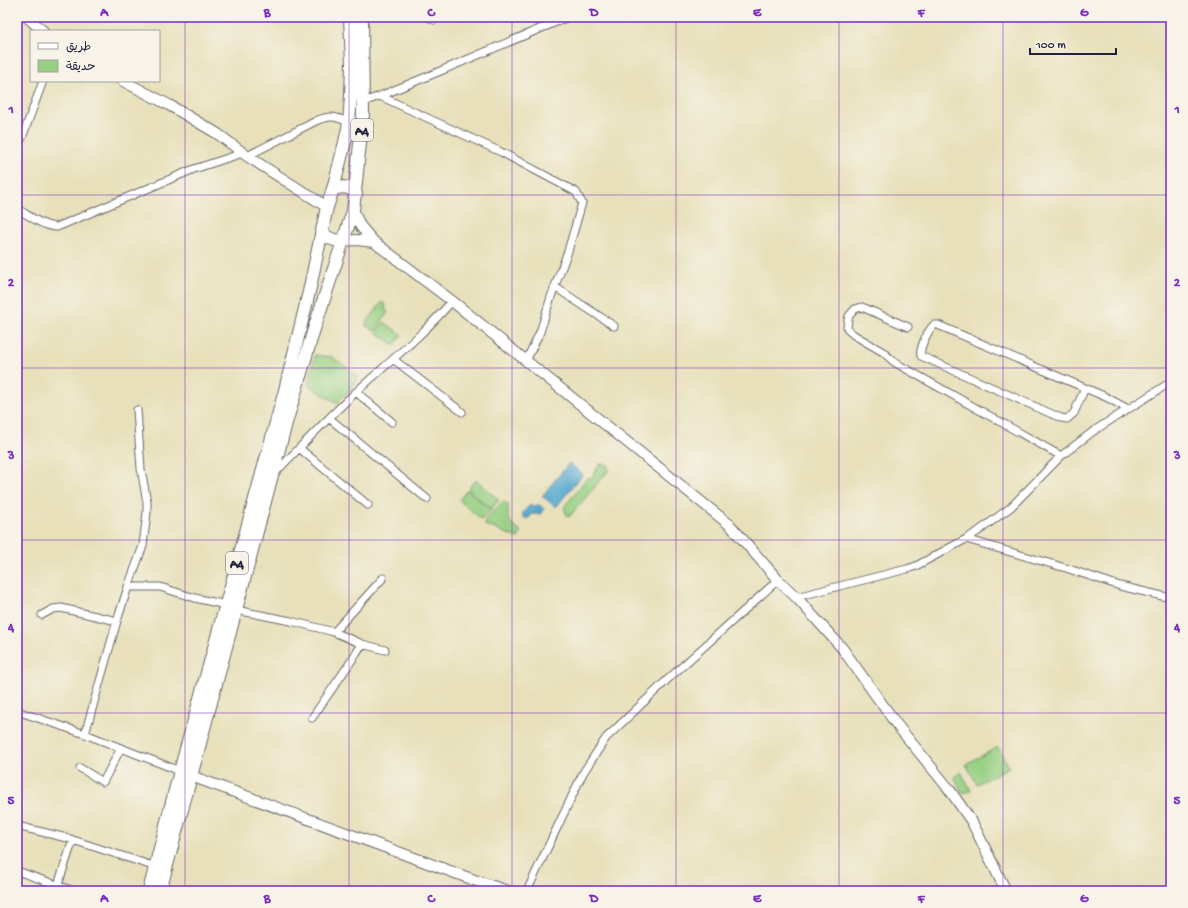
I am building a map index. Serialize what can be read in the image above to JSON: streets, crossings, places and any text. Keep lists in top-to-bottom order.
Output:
{
  "streets": {
    "highway": ["A4"]
  },
  "legend": ["طريق", "حديقة"],
  "scale_bar": "100 m",
  "grid": {
    "columns": [
      "A",
      "B",
      "C",
      "D",
      "E",
      "F",
      "G"
    ],
    "rows": [
      "1",
      "2",
      "3",
      "4",
      "5"
    ]
  }
}
